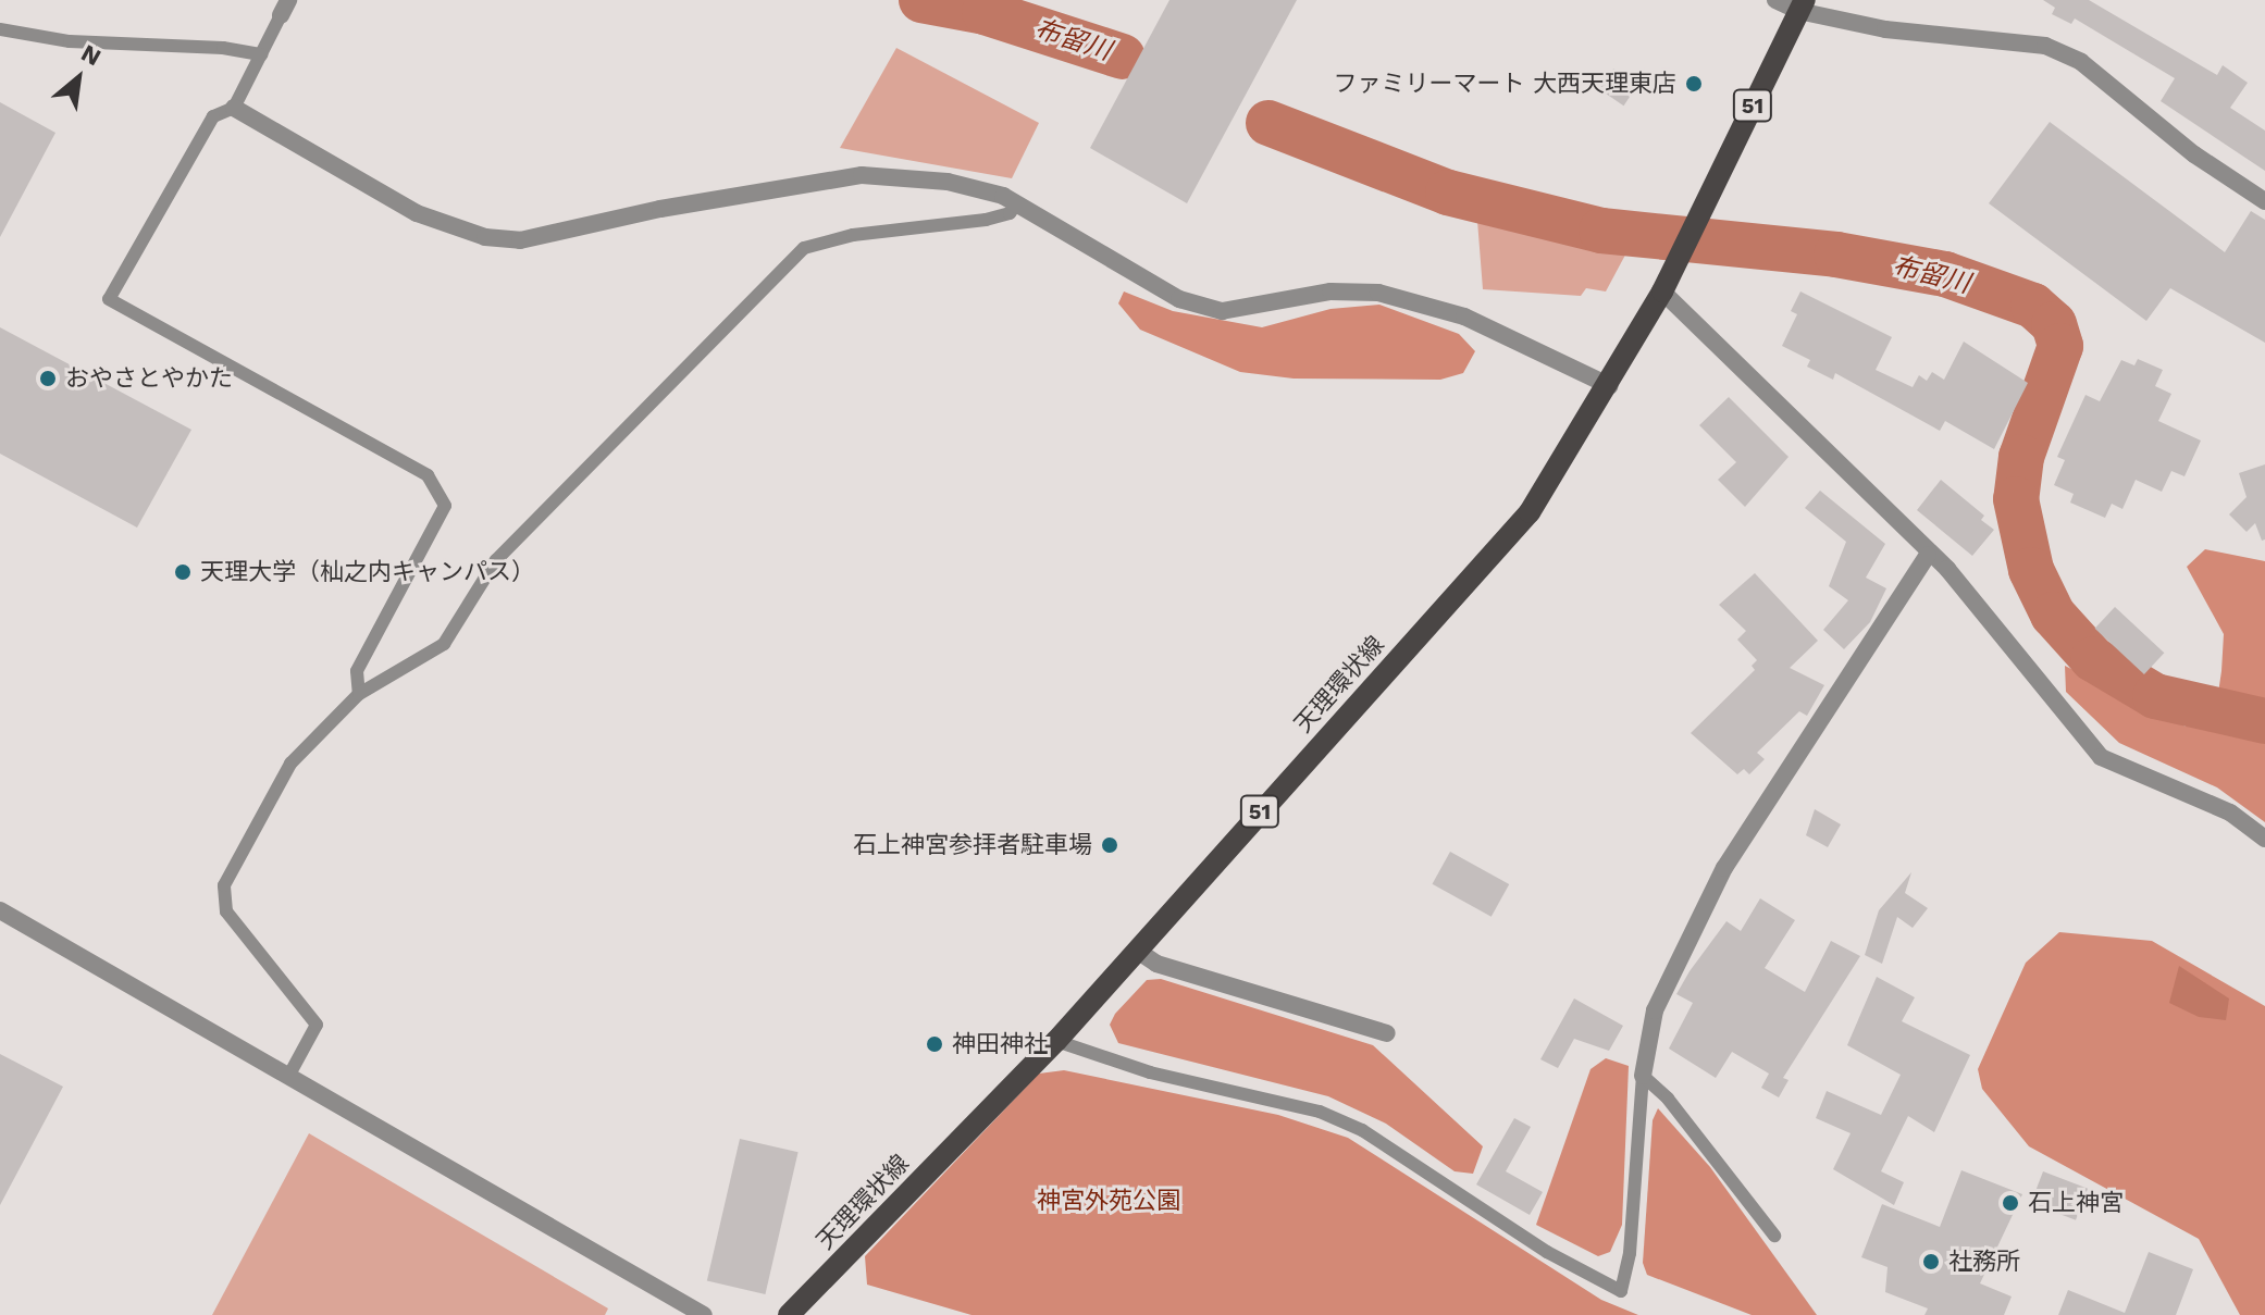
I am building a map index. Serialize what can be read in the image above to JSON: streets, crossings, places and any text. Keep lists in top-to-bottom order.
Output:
{
  "streets": {
    "main road": ["51", "天理環状線"]
  },
  "water": ["布留川"],
  "parks": ["神宮外苑公園"],
  "places": [
    "ファミリーマート 大西天理東店",
    "おやさとやかた",
    "天理大学（杣之内キャンパス）",
    "石上神宮参拝者駐車場",
    "神田神社",
    "石上神宮",
    "社務所"
  ],
  "north": "top right"
}
